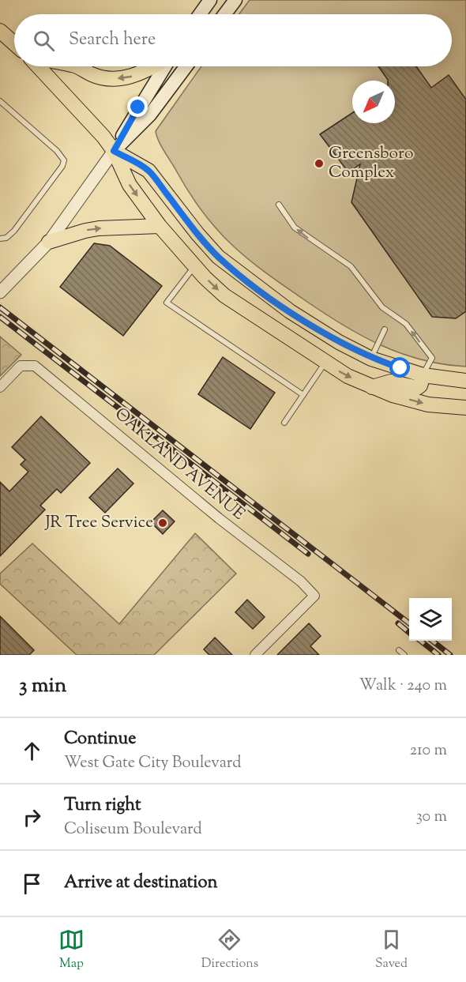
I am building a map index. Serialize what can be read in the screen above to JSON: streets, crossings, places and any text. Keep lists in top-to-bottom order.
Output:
{
  "streets": {
    "street": ["OAKLAND AVENUE"]
  },
  "places": ["Greensboro Complex", "JR Tree Service"],
  "north": "bottom left",
  "page": {
    "search": "Search here",
    "heading": ["3 min", "Walk · 240 m"],
    "list": [
      ["Continue", "West Gate City Boulevard", "210 m"],
      ["Turn right", "Coliseum Boulevard", "30 m"],
      "Arrive at destination"
    ],
    "nav": ["Map", "Directions", "Saved"]
  }
}
